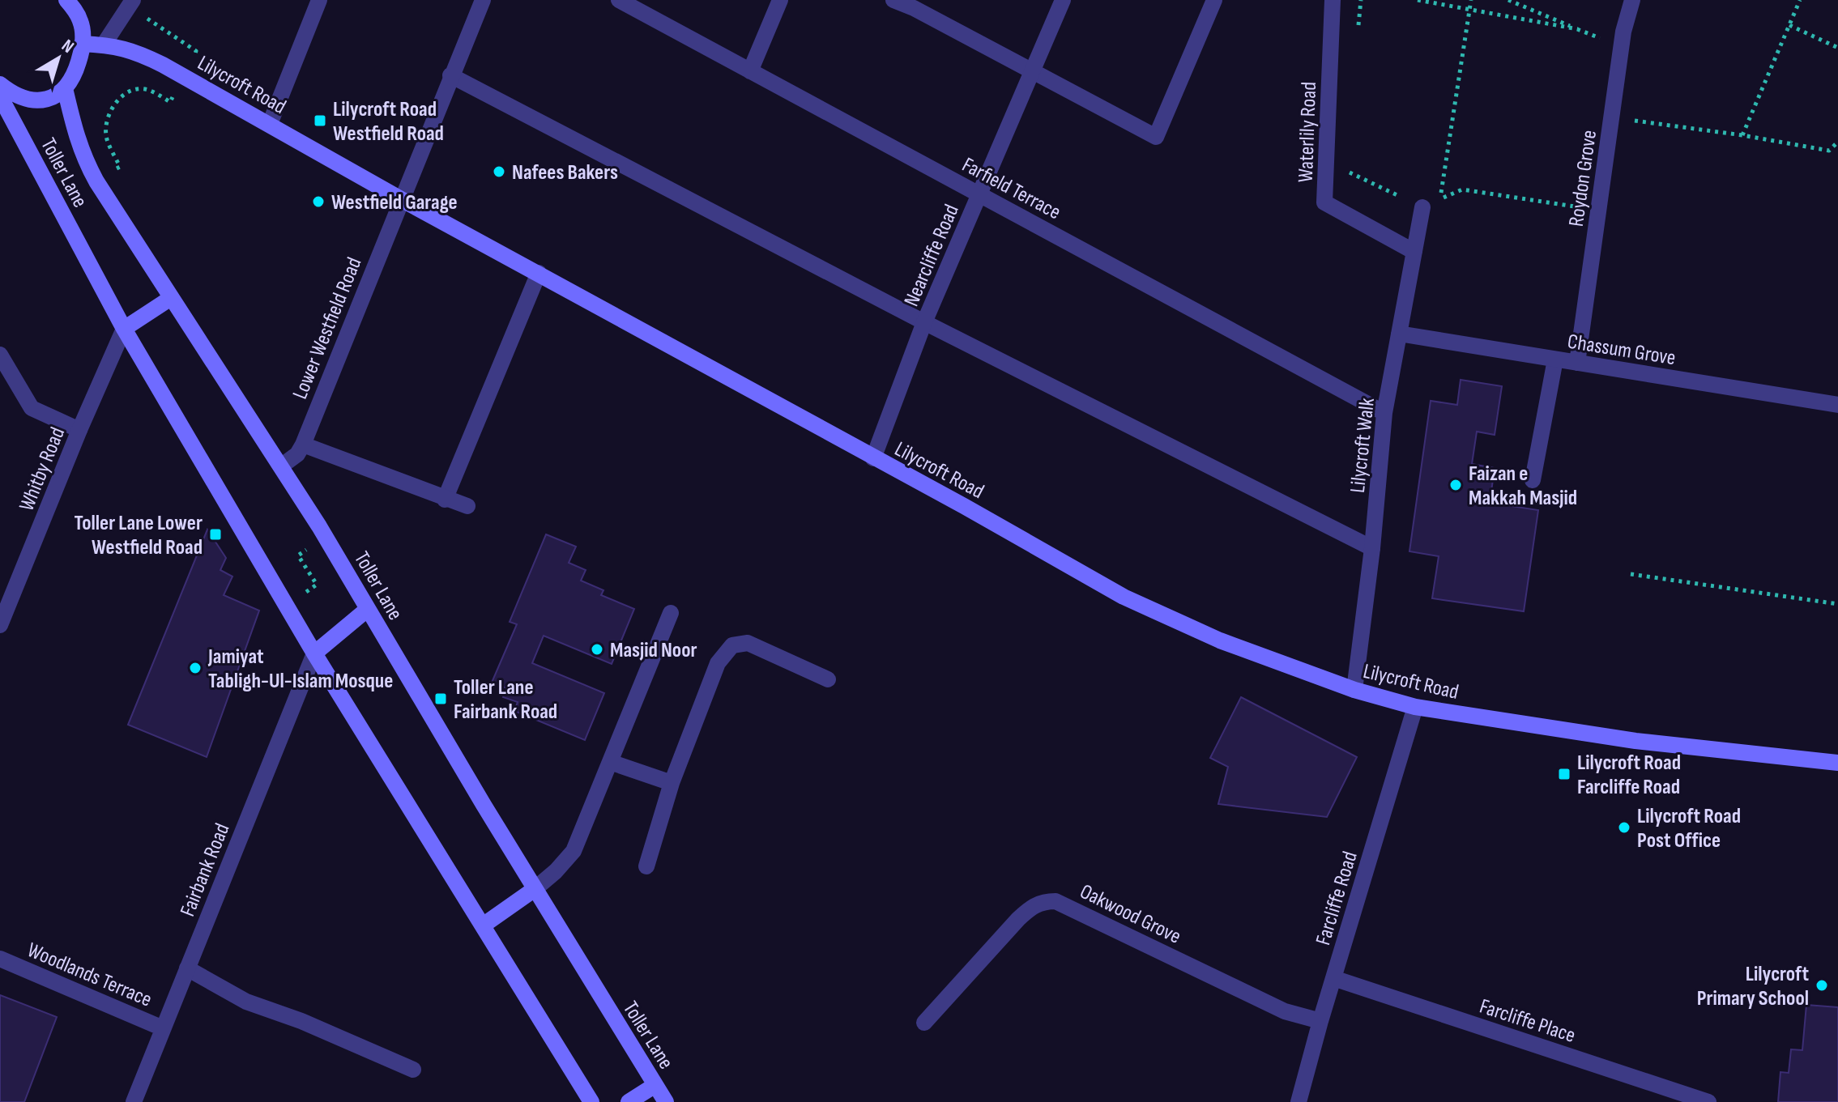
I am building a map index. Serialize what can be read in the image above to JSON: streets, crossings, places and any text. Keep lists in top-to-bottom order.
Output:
{
  "streets": {
    "main road": ["Lilycroft Road", "Toller Lane"],
    "street": [
      "Waterlily Road",
      "Roydon Grove",
      "Farfield Terrace",
      "Nearcliffe Road",
      "Lower Westfield Road",
      "Chassum Grove",
      "Lilycroft Walk",
      "Whitby Road",
      "Fairbank Road",
      "Farcliffe Road",
      "Oakwood Grove",
      "Woodlands Terrace",
      "Farcliffe Place"
    ]
  },
  "crossings": [
    ["Lilycroft Road", "Nearcliffe Road"],
    ["Lilycroft Road", "Lower Westfield Road"],
    ["Lilycroft Road", "Lilycroft Walk"],
    ["Lilycroft Road", "Farcliffe Road"],
    ["Waterlily Road", "Lilycroft Walk"],
    ["Toller Lane", "Lower Westfield Road"],
    ["Toller Lane", "Whitby Road"],
    ["Toller Lane", "Fairbank Road"],
    ["Roydon Grove", "Chassum Grove"],
    ["Farfield Terrace", "Nearcliffe Road"],
    ["Farfield Terrace", "Lilycroft Walk"],
    ["Chassum Grove", "Lilycroft Walk"],
    ["Fairbank Road", "Woodlands Terrace"],
    ["Farcliffe Road", "Oakwood Grove"],
    ["Farcliffe Road", "Farcliffe Place"]
  ],
  "places": {
    "transit": [
      "Lilycroft Road Westfield Road",
      "Toller Lane Lower Westfield Road",
      "Toller Lane Fairbank Road",
      "Lilycroft Road Farcliffe Road"
    ],
    "other": [
      "Nafees Bakers",
      "Westfield Garage",
      "Faizan e Makkah Masjid",
      "Masjid Noor",
      "Jamiyat Tabligh-Ul-Islam Mosque",
      "Lilycroft Road Post Office",
      "Lilycroft Primary School"
    ]
  },
  "north": "top right"
}
